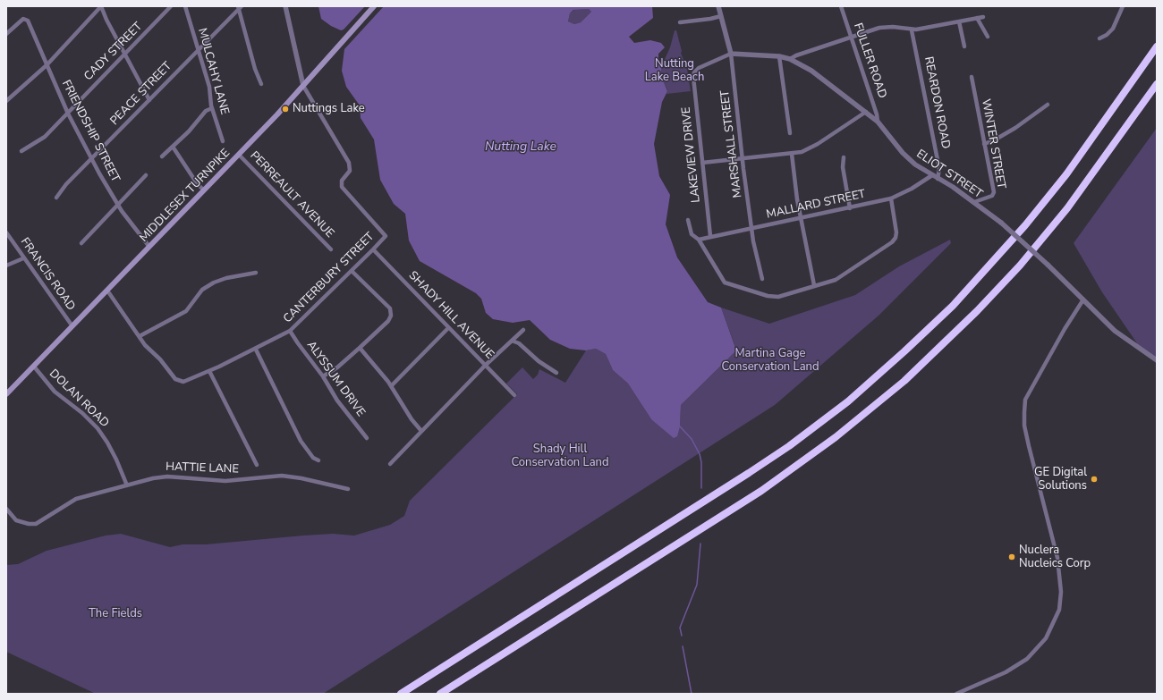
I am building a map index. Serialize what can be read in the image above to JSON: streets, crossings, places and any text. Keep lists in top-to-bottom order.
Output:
{
  "streets": {
    "main road": ["MIDDLESEX TURNPIKE"],
    "street": [
      "CADY STREET",
      "FULLER ROAD",
      "MULCAHY LANE",
      "PEACE STREET",
      "REARDON ROAD",
      "FRIENDSHIP STREET",
      "MARSHALL STREET",
      "WINTER STREET",
      "LAKEVIEW DRIVE",
      "ELIOT STREET",
      "PERREAULT AVENUE",
      "MALLARD STREET",
      "FRANCIS ROAD",
      "CANTERBURY STREET",
      "SHADY HILL AVENUE",
      "ALYSSUM DRIVE",
      "DOLAN ROAD",
      "HATTIE LANE"
    ]
  },
  "crossings": [
    ["CADY STREET", "FRIENDSHIP STREET"],
    ["FULLER ROAD", "ELIOT STREET"],
    ["MULCAHY LANE", "PEACE STREET"],
    ["PEACE STREET", "FRIENDSHIP STREET"],
    ["REARDON ROAD", "ELIOT STREET"],
    ["FRIENDSHIP STREET", "MIDDLESEX TURNPIKE"],
    ["MARSHALL STREET", "ELIOT STREET"],
    ["MARSHALL STREET", "MALLARD STREET"],
    ["WINTER STREET", "ELIOT STREET"],
    ["LAKEVIEW DRIVE", "ELIOT STREET"],
    ["LAKEVIEW DRIVE", "MALLARD STREET"],
    ["ELIOT STREET", "MALLARD STREET"],
    ["PERREAULT AVENUE", "MIDDLESEX TURNPIKE"],
    ["MIDDLESEX TURNPIKE", "FRANCIS ROAD"],
    ["MIDDLESEX TURNPIKE", "CANTERBURY STREET"],
    ["MIDDLESEX TURNPIKE", "DOLAN ROAD"],
    ["CANTERBURY STREET", "SHADY HILL AVENUE"],
    ["CANTERBURY STREET", "ALYSSUM DRIVE"],
    ["DOLAN ROAD", "HATTIE LANE"]
  ],
  "water": ["Nutting Lake"],
  "parks": [
    "Nutting Lake Beach",
    "Martina Gage Conservation Land",
    "Shady Hill Conservation Land",
    "The Fields"
  ],
  "places": ["Nuttings Lake", "GE Digital Solutions", "Nuclera Nucleics Corp"]
}
